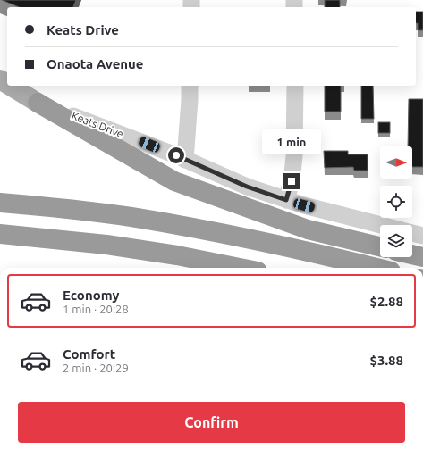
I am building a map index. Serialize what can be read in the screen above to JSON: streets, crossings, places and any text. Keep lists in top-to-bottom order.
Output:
{
  "streets": {
    "main road": ["Keats Drive"]
  },
  "north": "right",
  "page": {
    "banner": ["Keats Drive", "Onaota Avenue"],
    "bubble": "1 min",
    "list": [
      {
        "name": "Economy",
        "note": "1 min · 20:28",
        "value": "$2.88"
      },
      {
        "name": "Comfort",
        "note": "2 min · 20:29",
        "value": "$3.88"
      }
    ],
    "buttons": "Confirm"
  }
}
